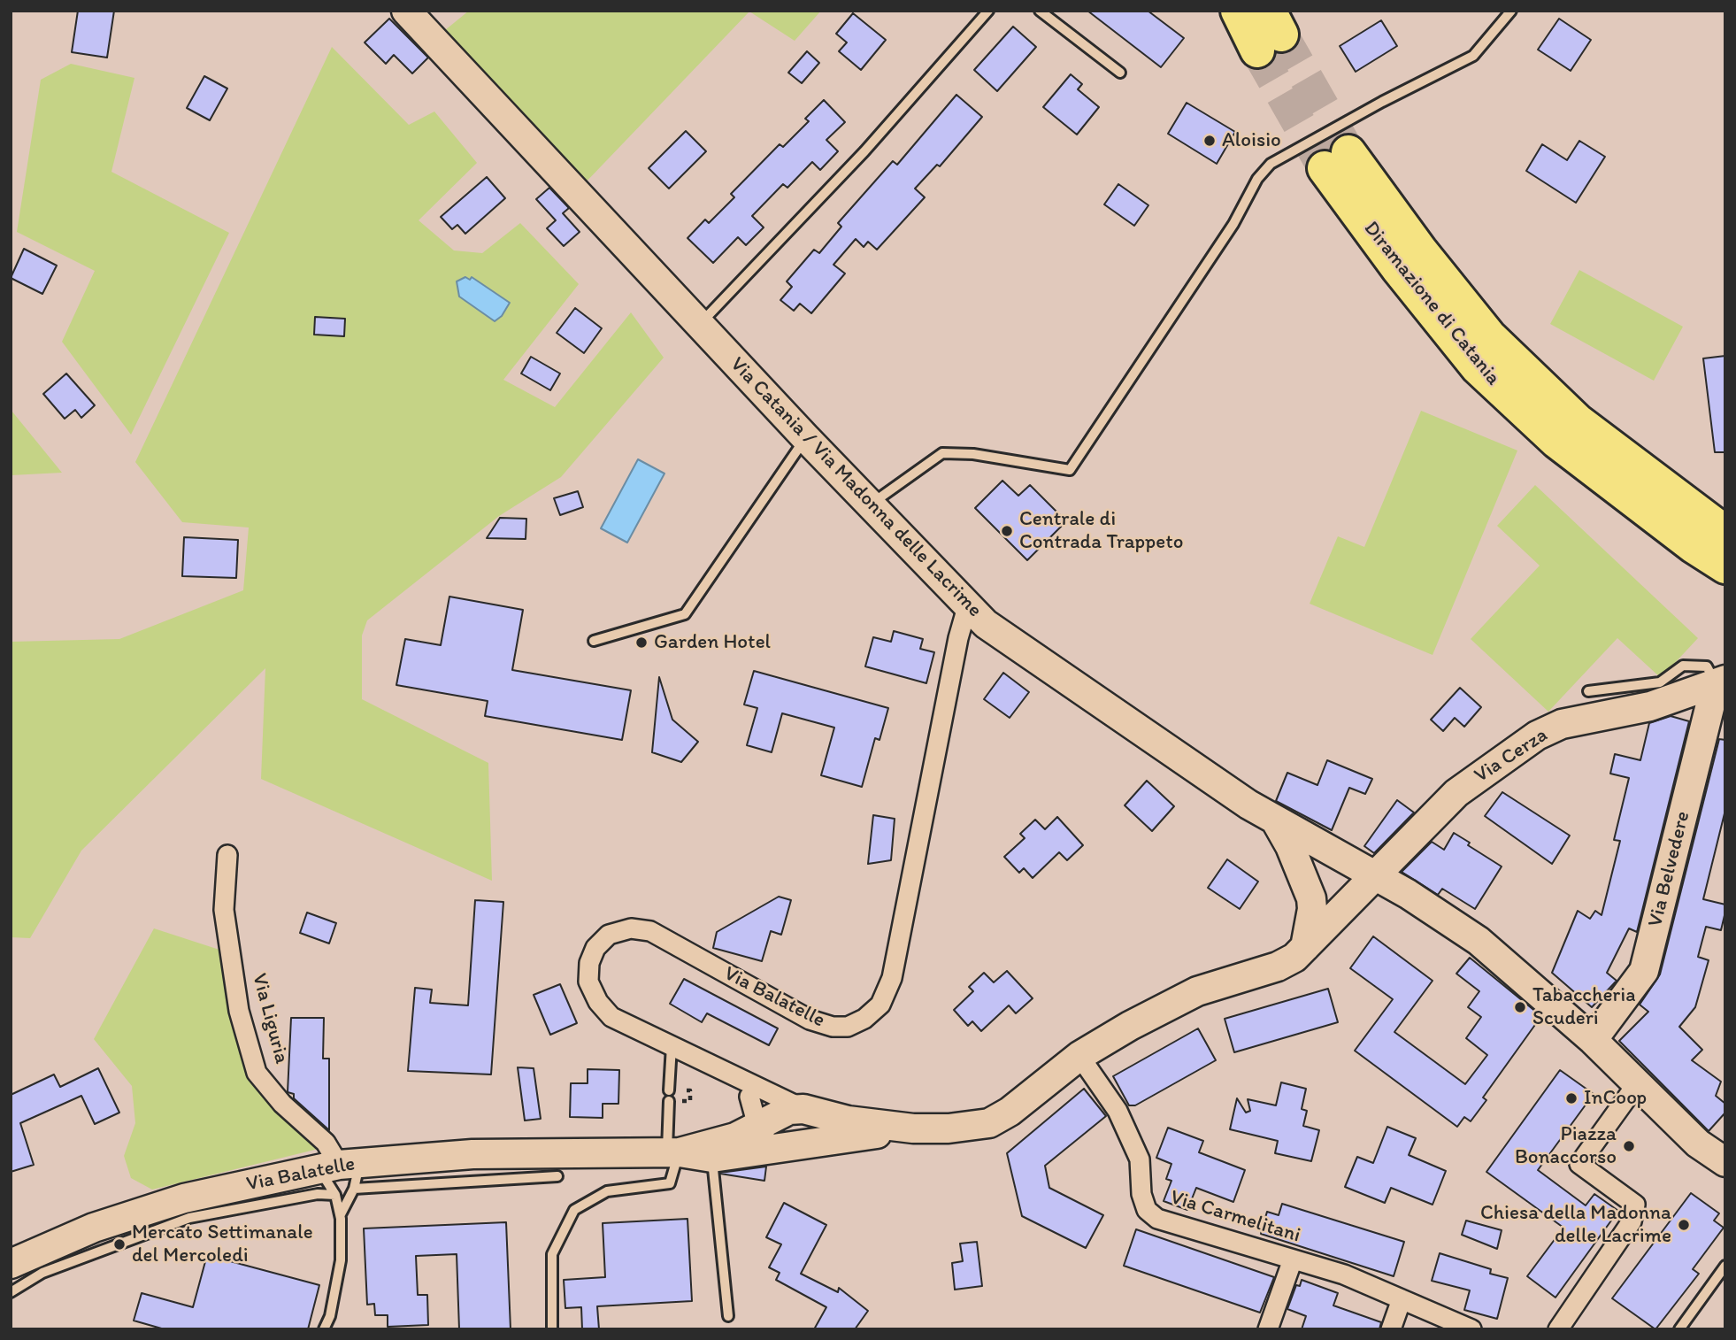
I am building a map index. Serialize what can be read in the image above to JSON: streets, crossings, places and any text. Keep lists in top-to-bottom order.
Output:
{
  "streets": {
    "highway": ["Diramazione di Catania"],
    "main road": [
      "Via Catania / Via Madonna delle Lacrime",
      "Via Cerza",
      "Via Belvedere",
      "Via Balatelle"
    ],
    "street": ["Via Liguria", "Via Carmelitani"]
  },
  "crossings": [
    ["Via Catania / Via Madonna delle Lacrime", "Via Cerza"],
    ["Via Catania / Via Madonna delle Lacrime", "Via Belvedere"],
    ["Via Catania / Via Madonna delle Lacrime", "Via Balatelle"],
    ["Via Cerza", "Via Belvedere"],
    ["Via Cerza", "Via Carmelitani"],
    ["Via Balatelle", "Via Liguria"]
  ],
  "places": [
    "Aloisio",
    "Centrale di Contrada Trappeto",
    "Garden Hotel",
    "Tabaccheria Scuderi",
    "InCoop",
    "Piazza Bonaccorso",
    "Chiesa della Madonna delle Lacrime",
    "Mercato Settimanale del Mercoledi"
  ]
}
